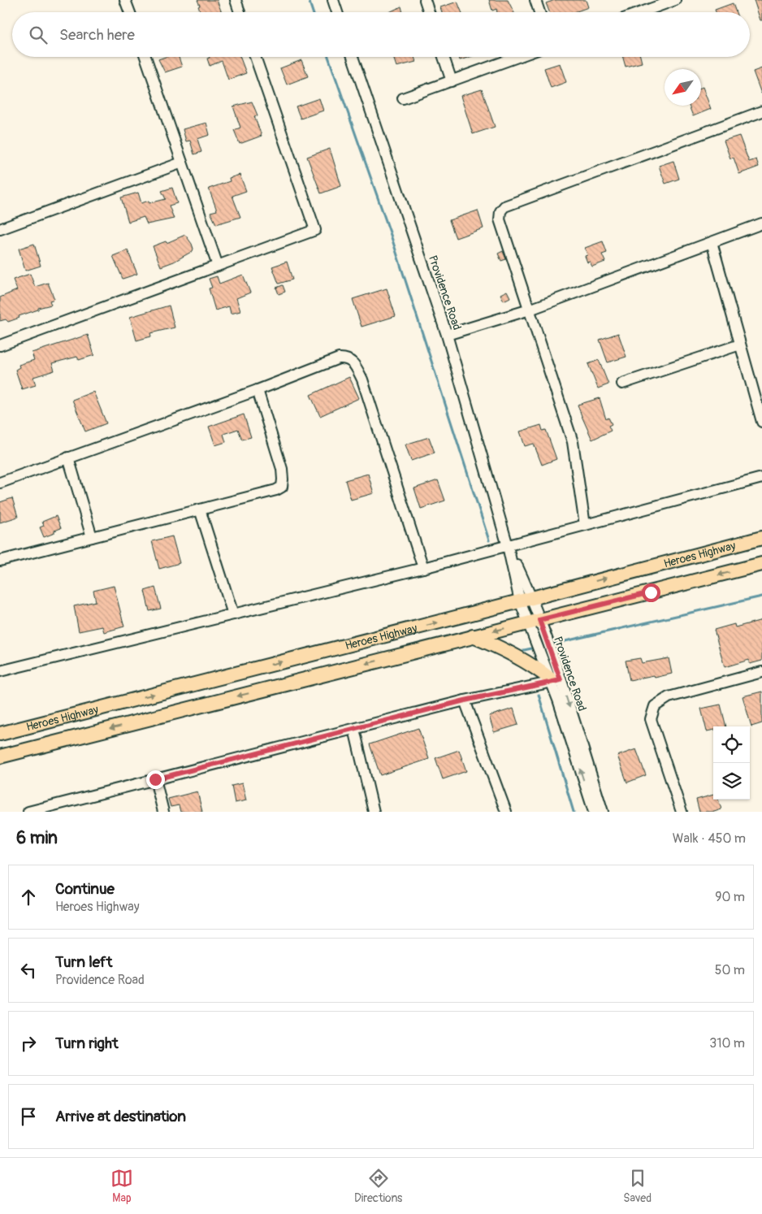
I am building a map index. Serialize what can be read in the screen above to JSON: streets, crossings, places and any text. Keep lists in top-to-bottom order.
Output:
{
  "streets": {
    "main road": ["Heroes Highway"],
    "street": ["Providence Road"]
  },
  "crossings": [
    ["Providence Road", "Heroes Highway"]
  ],
  "north": "bottom left",
  "page": {
    "search": "Search here",
    "heading": ["6 min", "Walk · 450 m"],
    "list": [
      ["Continue", "Heroes Highway", "90 m"],
      ["Turn left", "Providence Road", "50 m"],
      ["Turn right", "310 m"],
      "Arrive at destination"
    ],
    "nav": ["Map", "Directions", "Saved"]
  }
}
